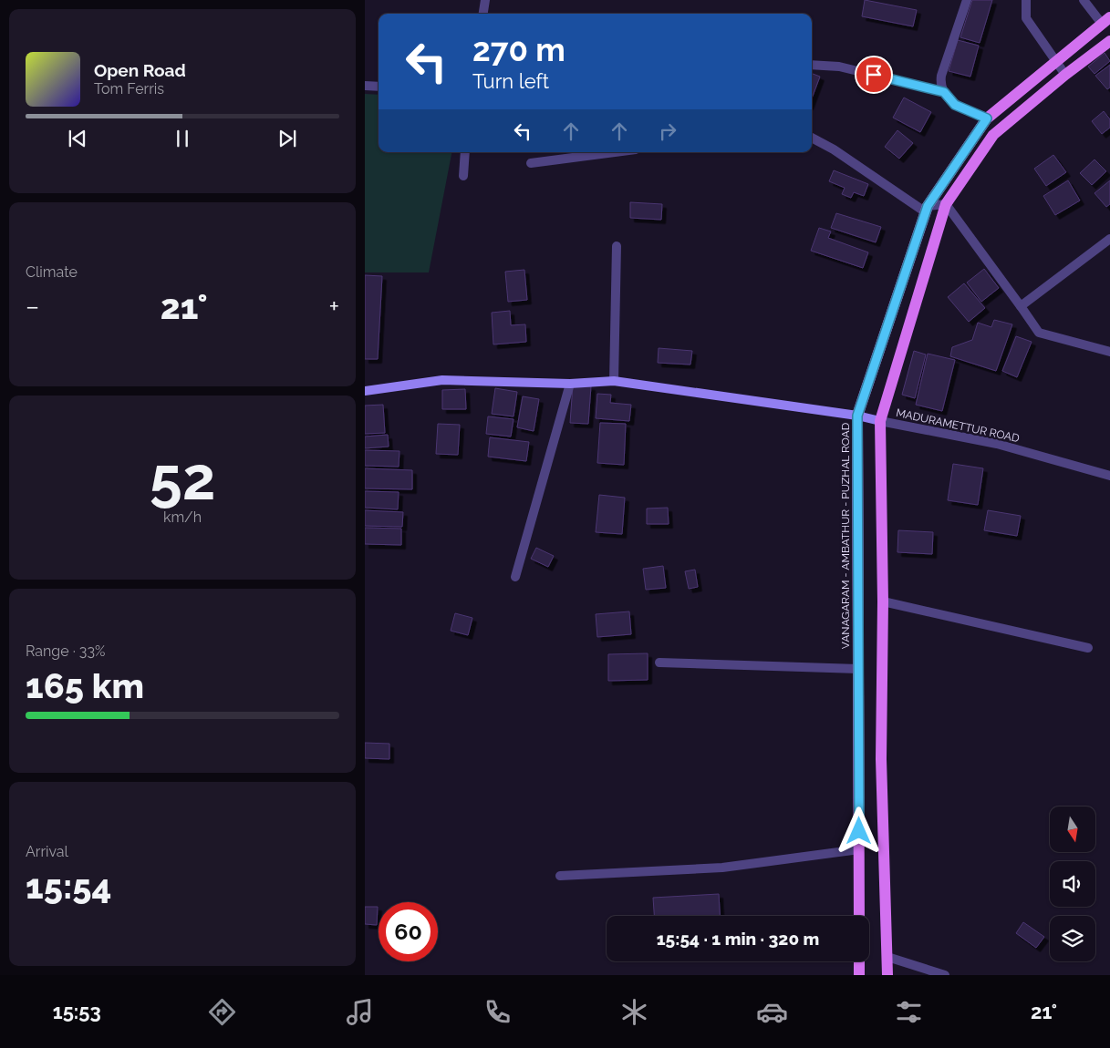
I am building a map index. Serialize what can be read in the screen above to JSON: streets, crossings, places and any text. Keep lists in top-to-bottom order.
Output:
{
  "streets": {
    "main road": ["VANAGARAM - AMBATHUR - PUZHAL ROAD"],
    "street": ["MADURAMETTUR ROAD"]
  },
  "north": "bottom",
  "page": {
    "turn": ["270 m", "Turn left"],
    "song": ["Open Road", "Tom Ferris"],
    "tile": [
      "Climate",
      ["52", "km/h"],
      ["Range · 33%", "165 km"],
      ["Arrival", "15:54"]
    ],
    "heat": ["−", "21°", "+"],
    "limit": "60",
    "trip": "15:54 · 1 min · 320 m",
    "tabs": ["15:53", "21°"]
  }
}
